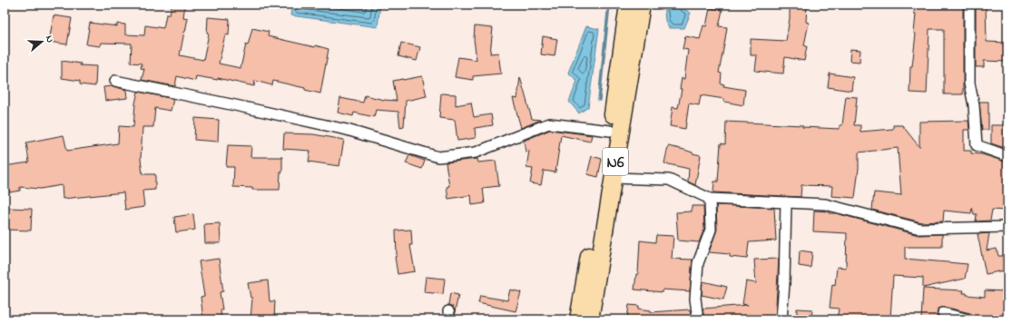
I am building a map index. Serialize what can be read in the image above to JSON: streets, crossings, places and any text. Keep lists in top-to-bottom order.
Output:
{
  "streets": {
    "highway": ["N6"]
  },
  "north": "right"
}
